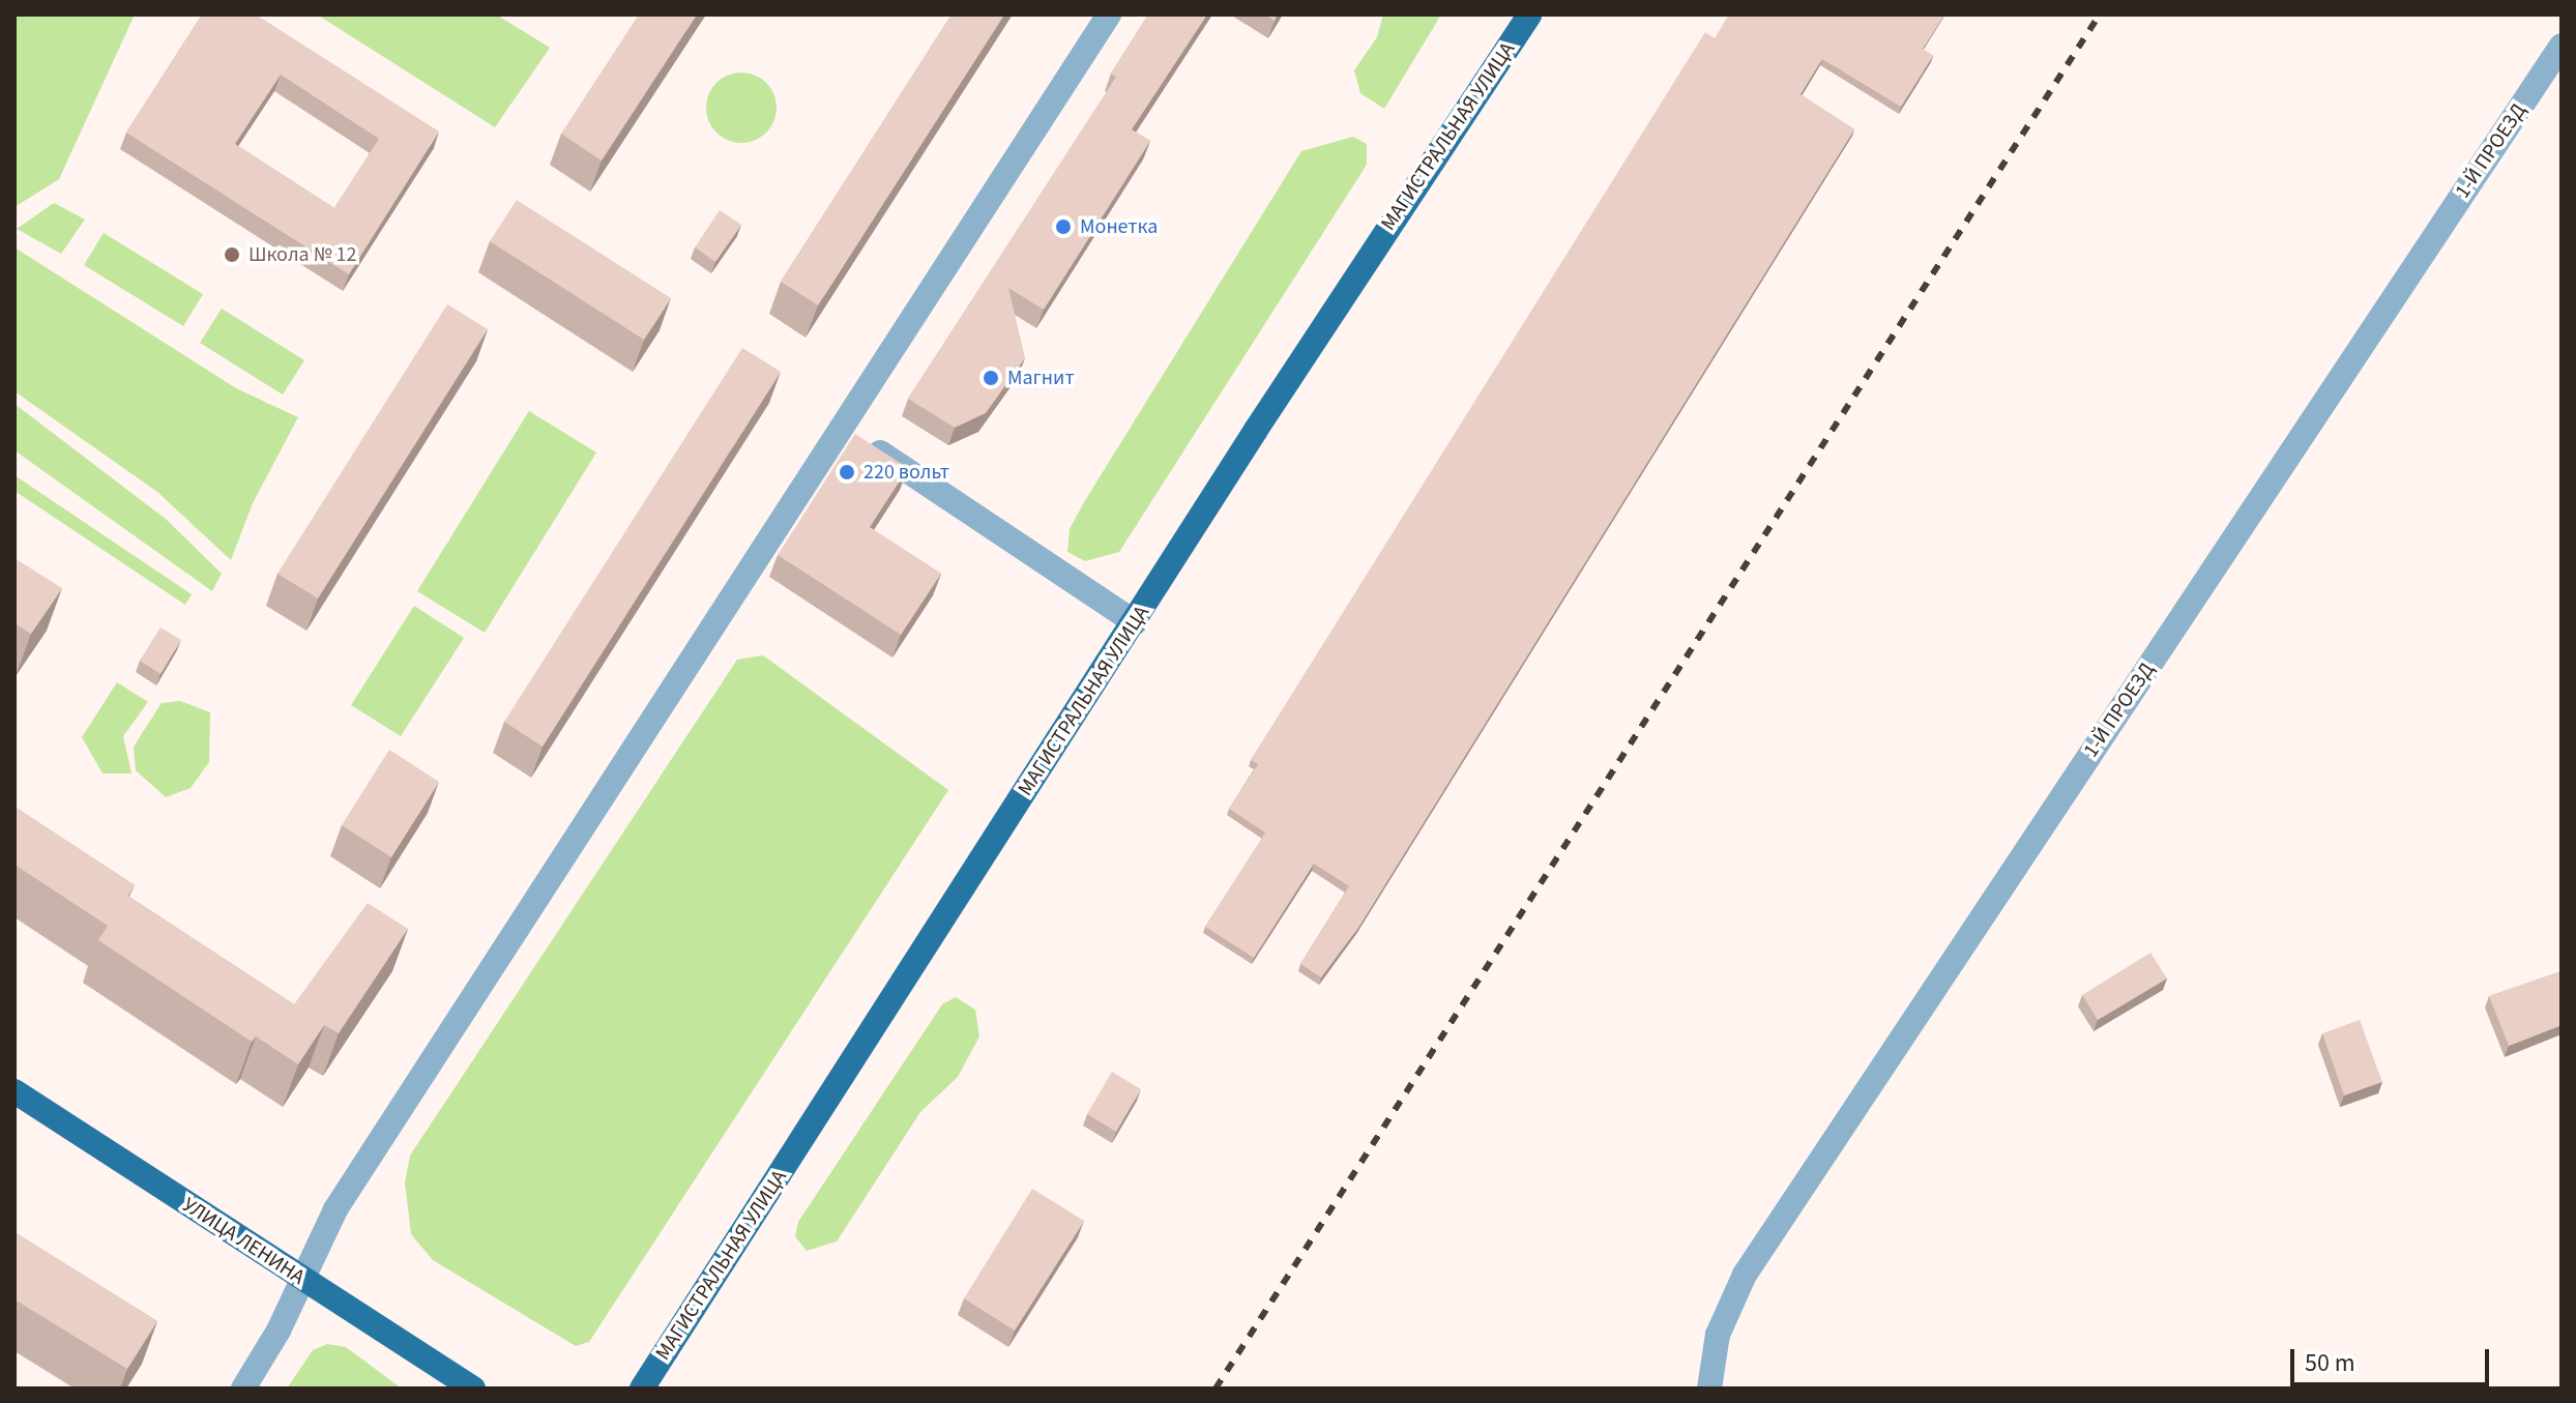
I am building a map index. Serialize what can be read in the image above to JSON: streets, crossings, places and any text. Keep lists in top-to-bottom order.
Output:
{
  "streets": {
    "main road": ["МАГИСТРАЛЬНАЯ УЛИЦА", "УЛИЦА ЛЕНИНА"],
    "street": ["1-Й ПРОЕЗД"]
  },
  "places": [
    "Монетка",
    "Школа № 12",
    "Магнит",
    "220 вольт"
  ],
  "scale_bar": "50 m"
}
